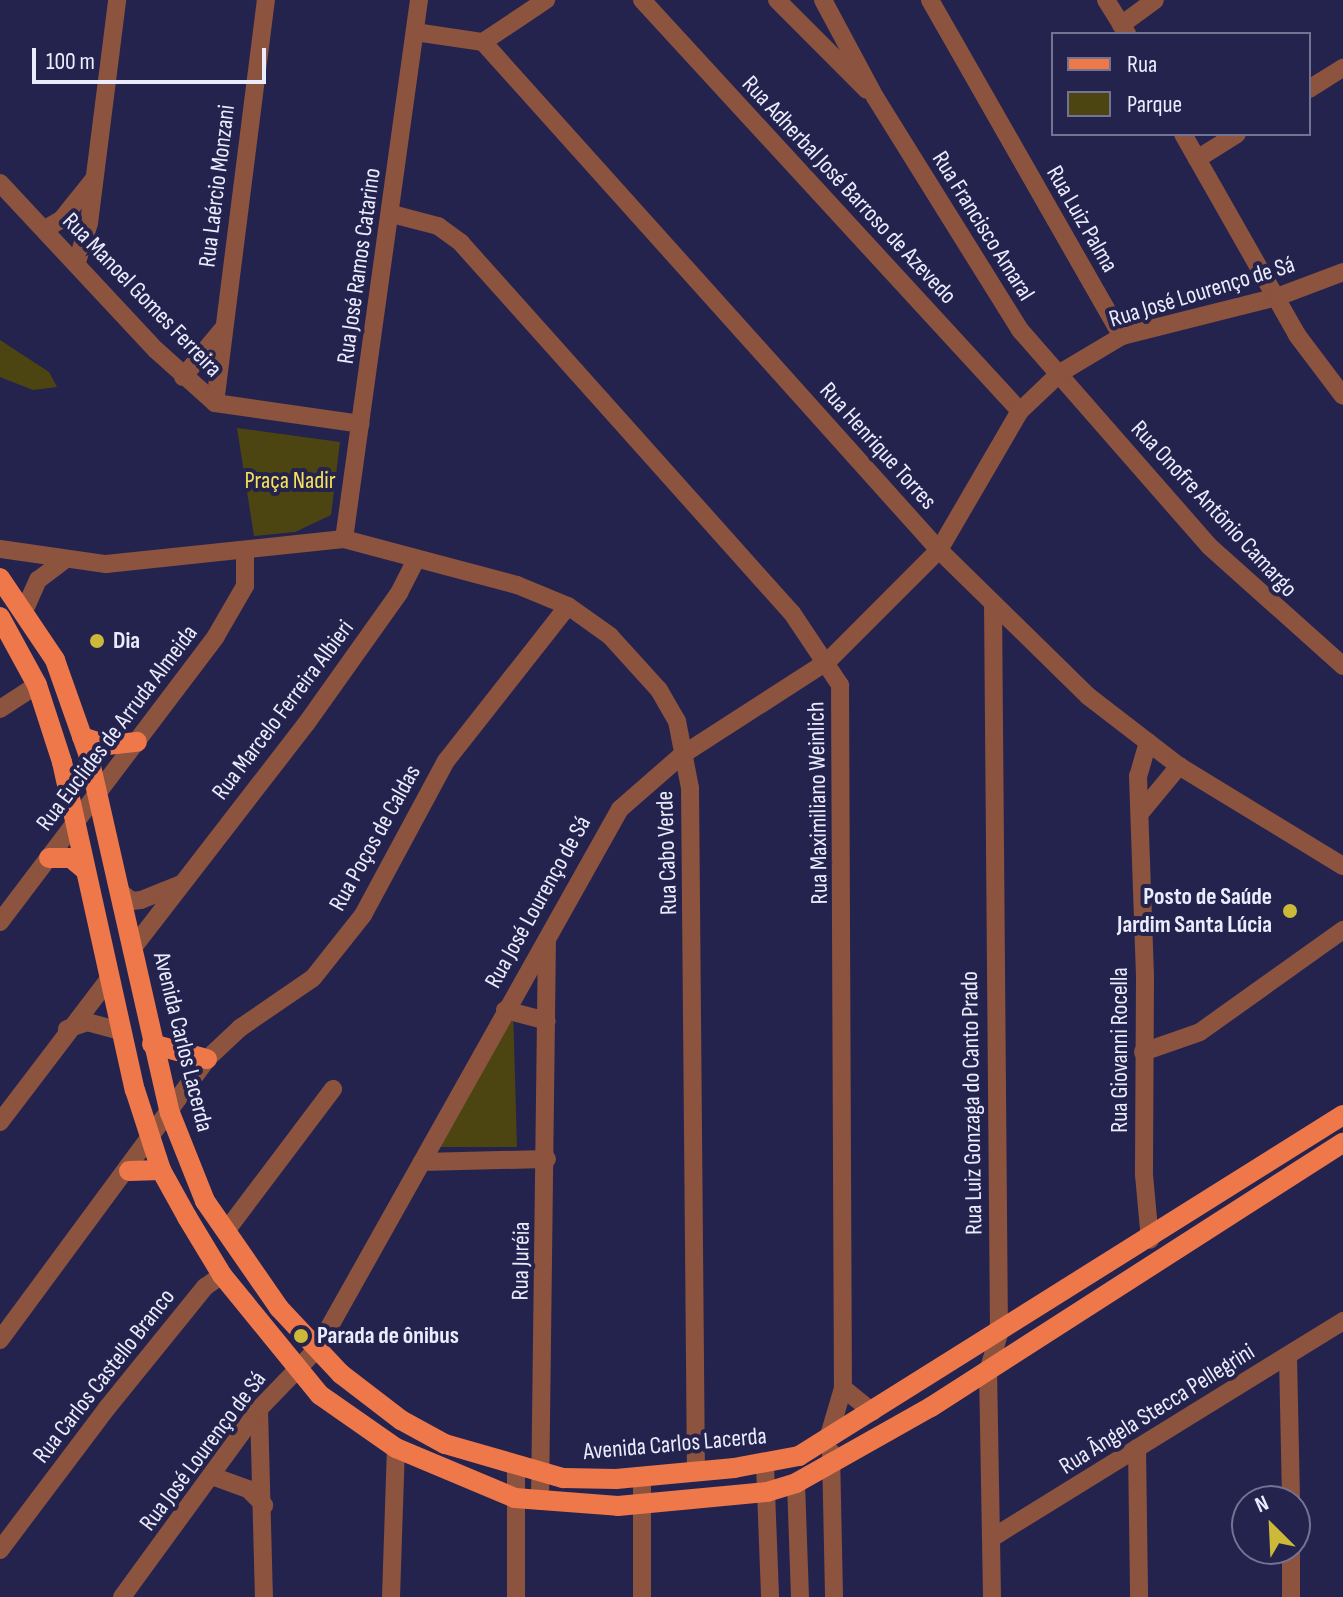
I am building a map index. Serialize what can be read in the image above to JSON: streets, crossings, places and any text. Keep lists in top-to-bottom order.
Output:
{
  "streets": {
    "main road": ["Avenida Carlos Lacerda"],
    "street": [
      "Rua Laércio Monzani",
      "Rua Adherbal José Barroso de Azevedo",
      "Rua Luiz Palma",
      "Rua Francisco Amaral",
      "Rua José Ramos Catarino",
      "Rua José Lourenço de Sá",
      "Rua Manoel Gomes Ferreira",
      "Rua Henrique Torres",
      "Rua Onofre Antônio Camargo",
      "Rua Marcelo Ferreira Albieri",
      "Rua Euclides de Arruda Almeida",
      "Rua Maximiliano Weinlich",
      "Rua Poços de Caldas",
      "Rua Cabo Verde",
      "Rua Giovanni Rocella",
      "Rua Luiz Gonzaga do Canto Prado",
      "Rua Juréia",
      "Rua Carlos Castello Branco",
      "Rua Ângela Stecca Pellegrini"
    ]
  },
  "crossings": [
    ["Rua Laércio Monzani", "Rua Manoel Gomes Ferreira"],
    ["Rua Adherbal José Barroso de Azevedo", "Rua José Lourenço de Sá"],
    ["Rua Luiz Palma", "Rua José Lourenço de Sá"],
    ["Rua Francisco Amaral", "Rua José Lourenço de Sá"],
    ["Rua Francisco Amaral", "Rua Onofre Antônio Camargo"],
    ["Rua José Ramos Catarino", "Rua Manoel Gomes Ferreira"],
    ["Rua José Ramos Catarino", "Rua Maximiliano Weinlich"],
    ["Rua José Ramos Catarino", "Rua Cabo Verde"],
    ["Rua José Lourenço de Sá", "Rua Henrique Torres"],
    ["Rua José Lourenço de Sá", "Rua Onofre Antônio Camargo"],
    ["Rua José Lourenço de Sá", "Rua Maximiliano Weinlich"],
    ["Rua José Lourenço de Sá", "Rua Cabo Verde"],
    ["Rua José Lourenço de Sá", "Avenida Carlos Lacerda"],
    ["Rua José Lourenço de Sá", "Rua Juréia"],
    ["Rua Henrique Torres", "Rua Giovanni Rocella"],
    ["Rua Henrique Torres", "Rua Luiz Gonzaga do Canto Prado"],
    ["Rua Marcelo Ferreira Albieri", "Rua Cabo Verde"],
    ["Rua Marcelo Ferreira Albieri", "Avenida Carlos Lacerda"],
    ["Rua Euclides de Arruda Almeida", "Rua Cabo Verde"],
    ["Rua Euclides de Arruda Almeida", "Avenida Carlos Lacerda"],
    ["Rua Maximiliano Weinlich", "Avenida Carlos Lacerda"],
    ["Rua Poços de Caldas", "Rua Cabo Verde"],
    ["Rua Poços de Caldas", "Avenida Carlos Lacerda"],
    ["Rua Cabo Verde", "Avenida Carlos Lacerda"],
    ["Avenida Carlos Lacerda", "Rua Giovanni Rocella"],
    ["Avenida Carlos Lacerda", "Rua Luiz Gonzaga do Canto Prado"],
    ["Avenida Carlos Lacerda", "Rua Juréia"],
    ["Rua Luiz Gonzaga do Canto Prado", "Rua Ângela Stecca Pellegrini"]
  ],
  "parks": ["Praça Nadir"],
  "places": ["Dia", "Posto de Saúde Jardim Santa Lúcia", "Parada de ônibus"],
  "legend": ["Rua", "Parque"],
  "scale_bar": "100 m",
  "north": "top left"
}
